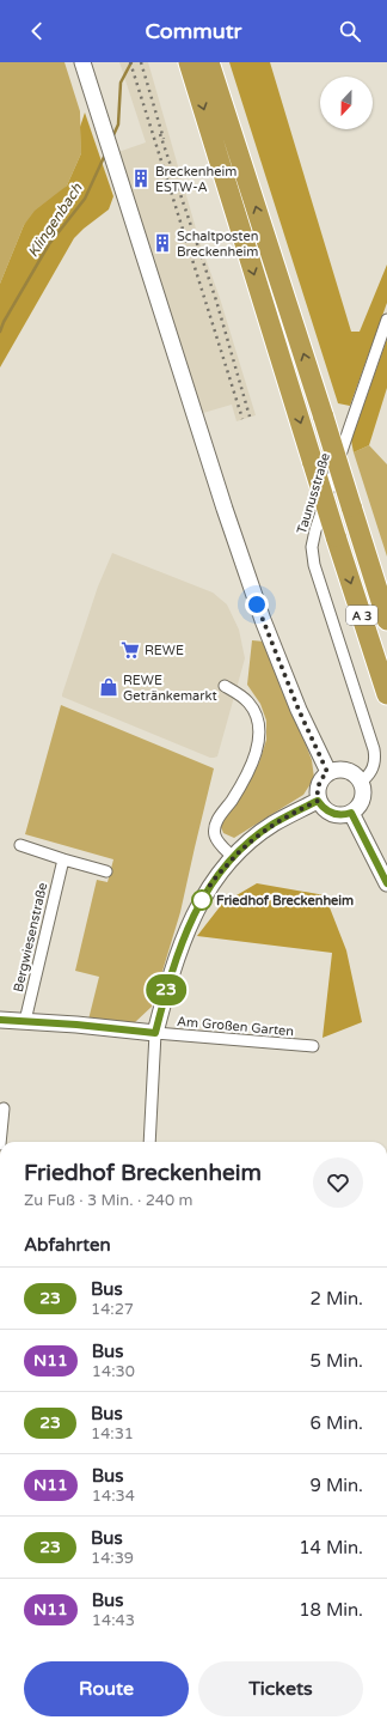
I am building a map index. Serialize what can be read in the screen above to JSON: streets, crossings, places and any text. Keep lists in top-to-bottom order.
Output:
{
  "streets": {
    "highway": ["A 3"],
    "street": ["Taunusstraße", "Bergwiesenstraße", "Am Großen Garten"]
  },
  "water": ["Klingenbach"],
  "places": {
    "building": ["Breckenheim ESTW-A", "Schaltposten Breckenheim"],
    "supermarket": ["REWE"],
    "shop": ["REWE Getränkemarkt"],
    "other": ["Friedhof Breckenheim"]
  },
  "lines": ["bus line 23"],
  "north": "bottom",
  "page": {
    "header": "Commutr",
    "on_map": "23",
    "heading": [
      ["Friedhof Breckenheim", "Zu Fuß · 3 Min. · 240 m"],
      "Abfahrten"
    ],
    "list": [
      {
        "mark": "23",
        "name": "Bus",
        "note": "14:27",
        "value": "2 Min."
      },
      {
        "mark": "N11",
        "name": "Bus",
        "note": "14:30",
        "value": "5 Min."
      },
      {
        "mark": "23",
        "name": "Bus",
        "note": "14:31",
        "value": "6 Min."
      },
      {
        "mark": "N11",
        "name": "Bus",
        "note": "14:34",
        "value": "9 Min."
      },
      {
        "mark": "23",
        "name": "Bus",
        "note": "14:39",
        "value": "14 Min."
      },
      {
        "mark": "N11",
        "name": "Bus",
        "note": "14:43",
        "value": "18 Min."
      }
    ],
    "buttons": ["Route", "Tickets"]
  }
}
